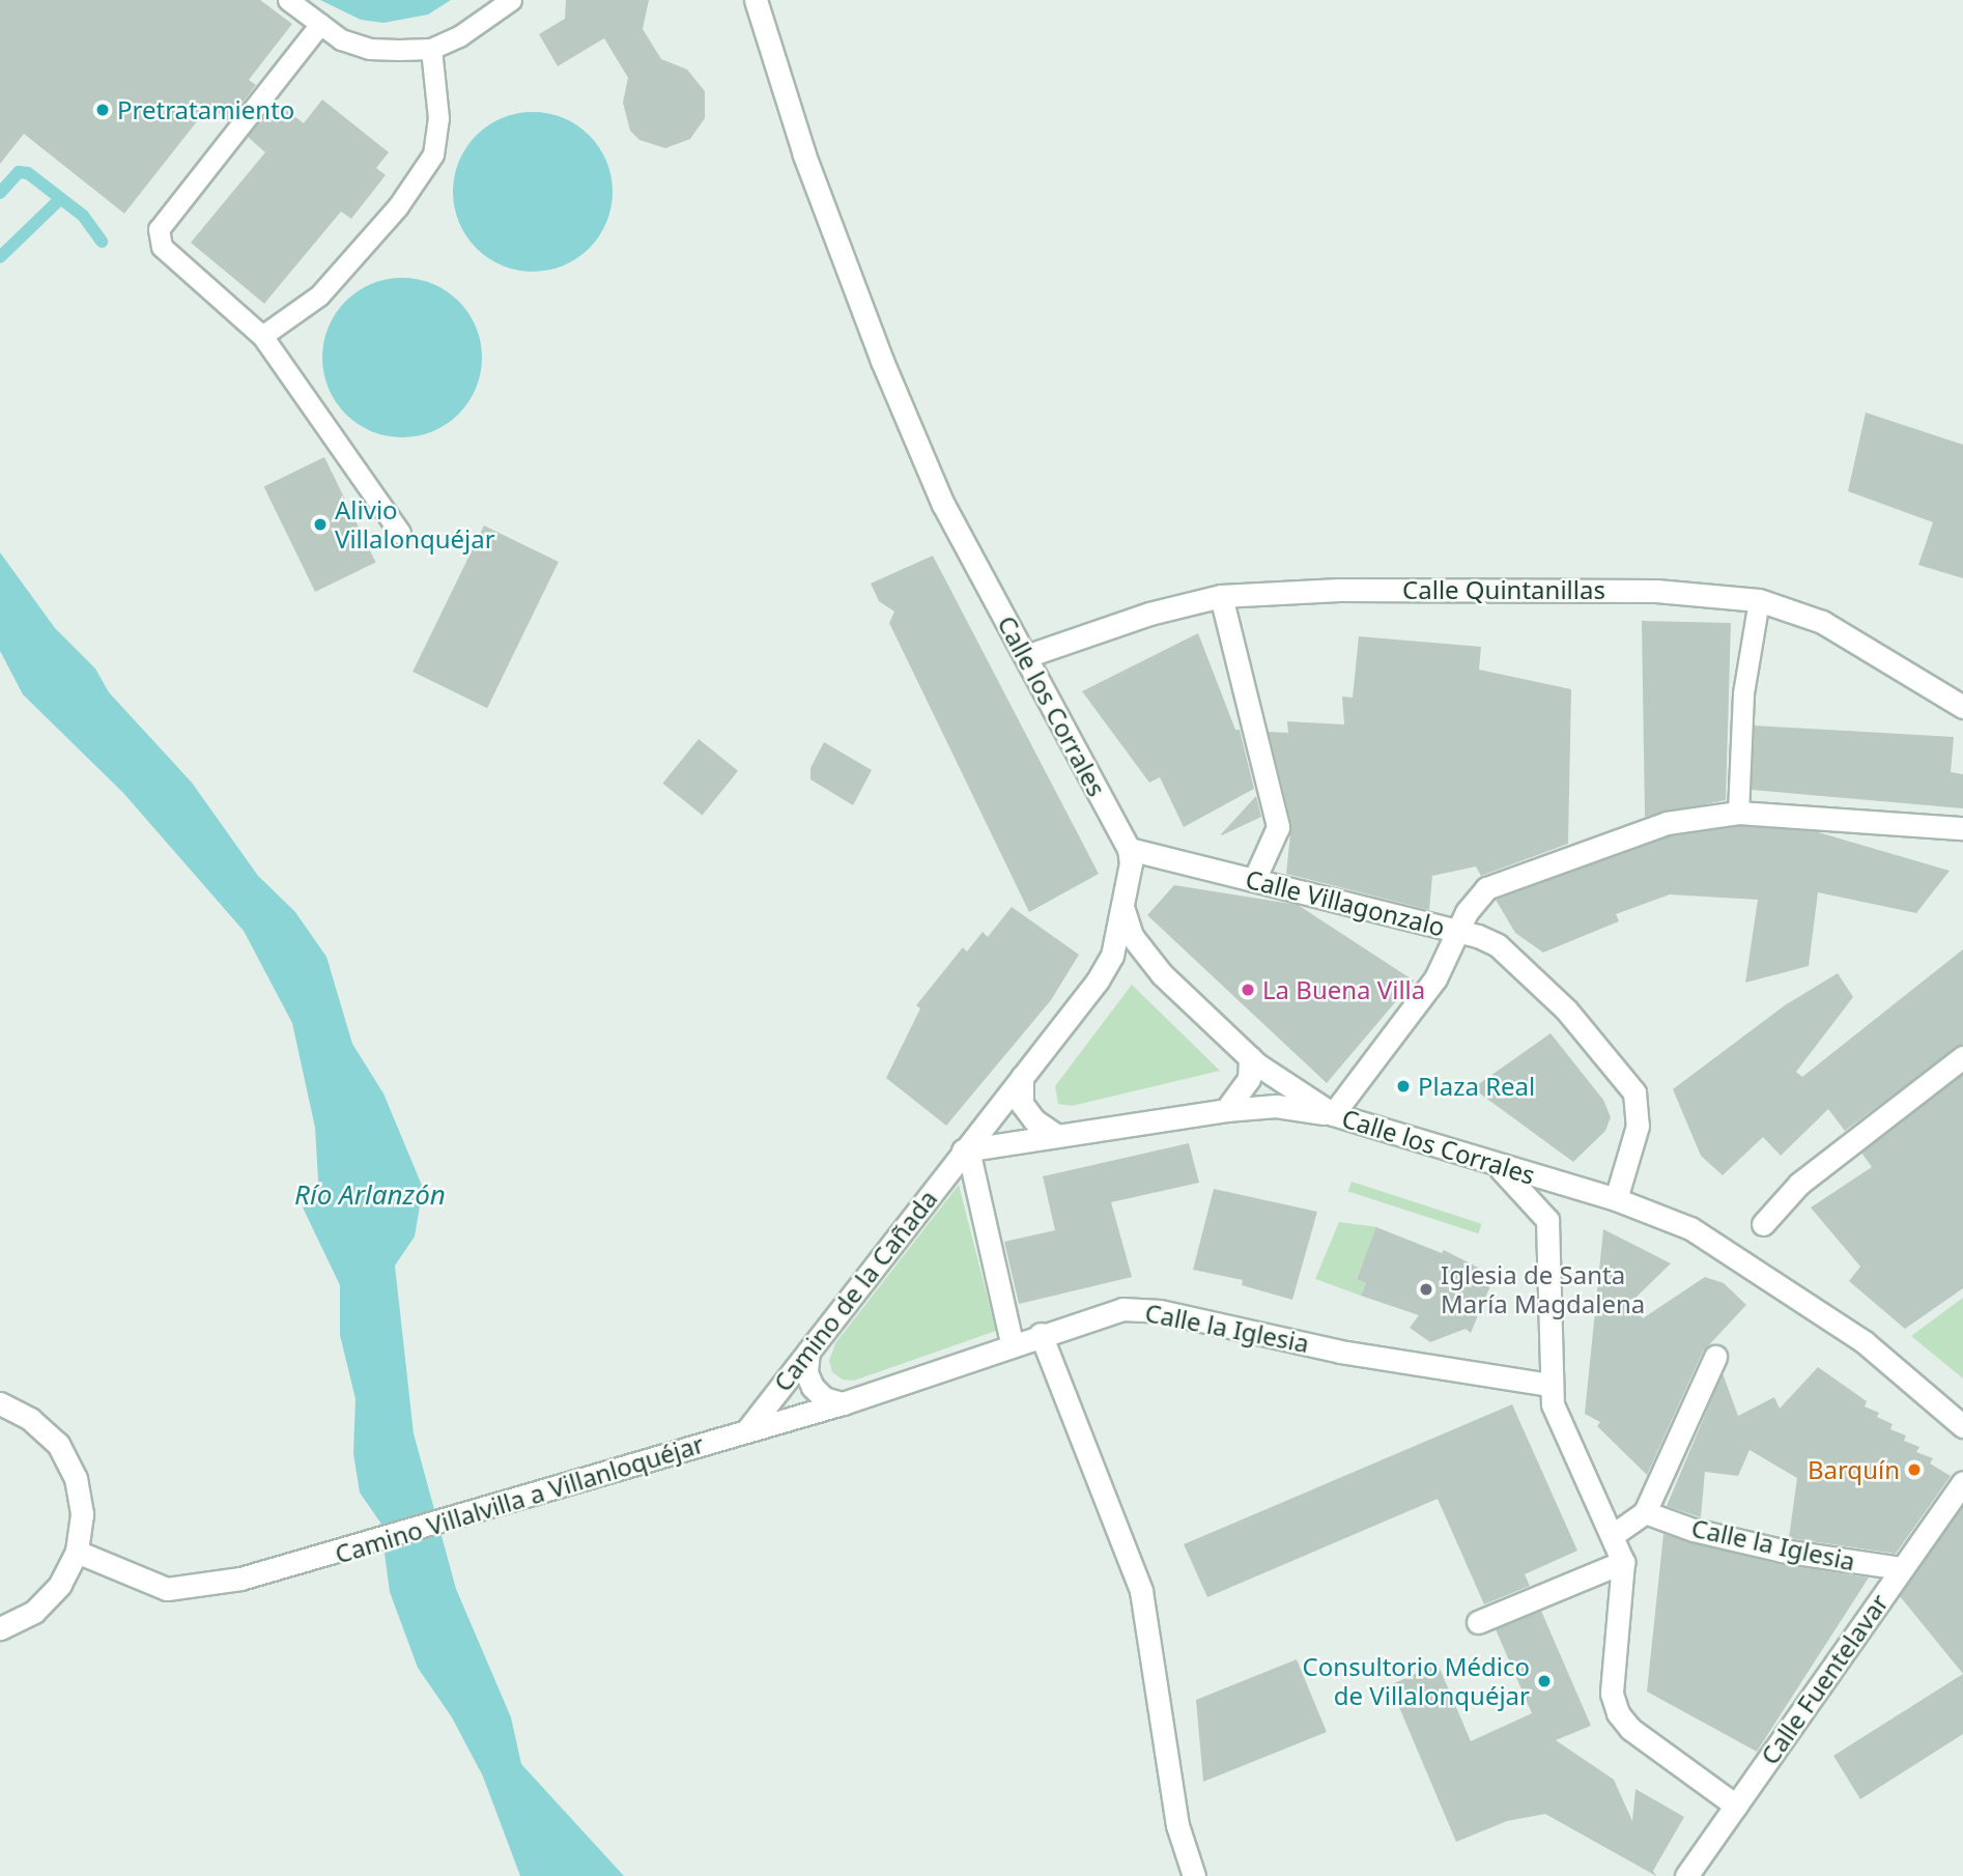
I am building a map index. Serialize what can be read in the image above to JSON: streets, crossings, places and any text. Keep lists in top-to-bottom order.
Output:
{
  "streets": {
    "street": [
      "Calle Quintanillas",
      "Calle los Corrales",
      "Calle Villagonzalo",
      "Camino de la Cañada",
      "Calle la Iglesia",
      "Camino Villalvilla a Villanloquéjar",
      "Calle Fuentelavar"
    ]
  },
  "crossings": [
    ["Calle Quintanillas", "Calle los Corrales"],
    ["Calle los Corrales", "Calle Villagonzalo"],
    ["Calle los Corrales", "Camino de la Cañada"],
    ["Camino de la Cañada", "Calle la Iglesia"],
    ["Camino de la Cañada", "Camino Villalvilla a Villanloquéjar"],
    ["Calle la Iglesia", "Camino Villalvilla a Villanloquéjar"],
    ["Calle la Iglesia", "Calle Fuentelavar"]
  ],
  "water": ["Río Arlanzón"],
  "places": [
    "Pretratamiento",
    "Alivio Villalonquéjar",
    "La Buena Villa",
    "Plaza Real",
    "Iglesia de Santa María Magdalena",
    "Barquín",
    "Consultorio Médico de Villalonquéjar"
  ]
}
